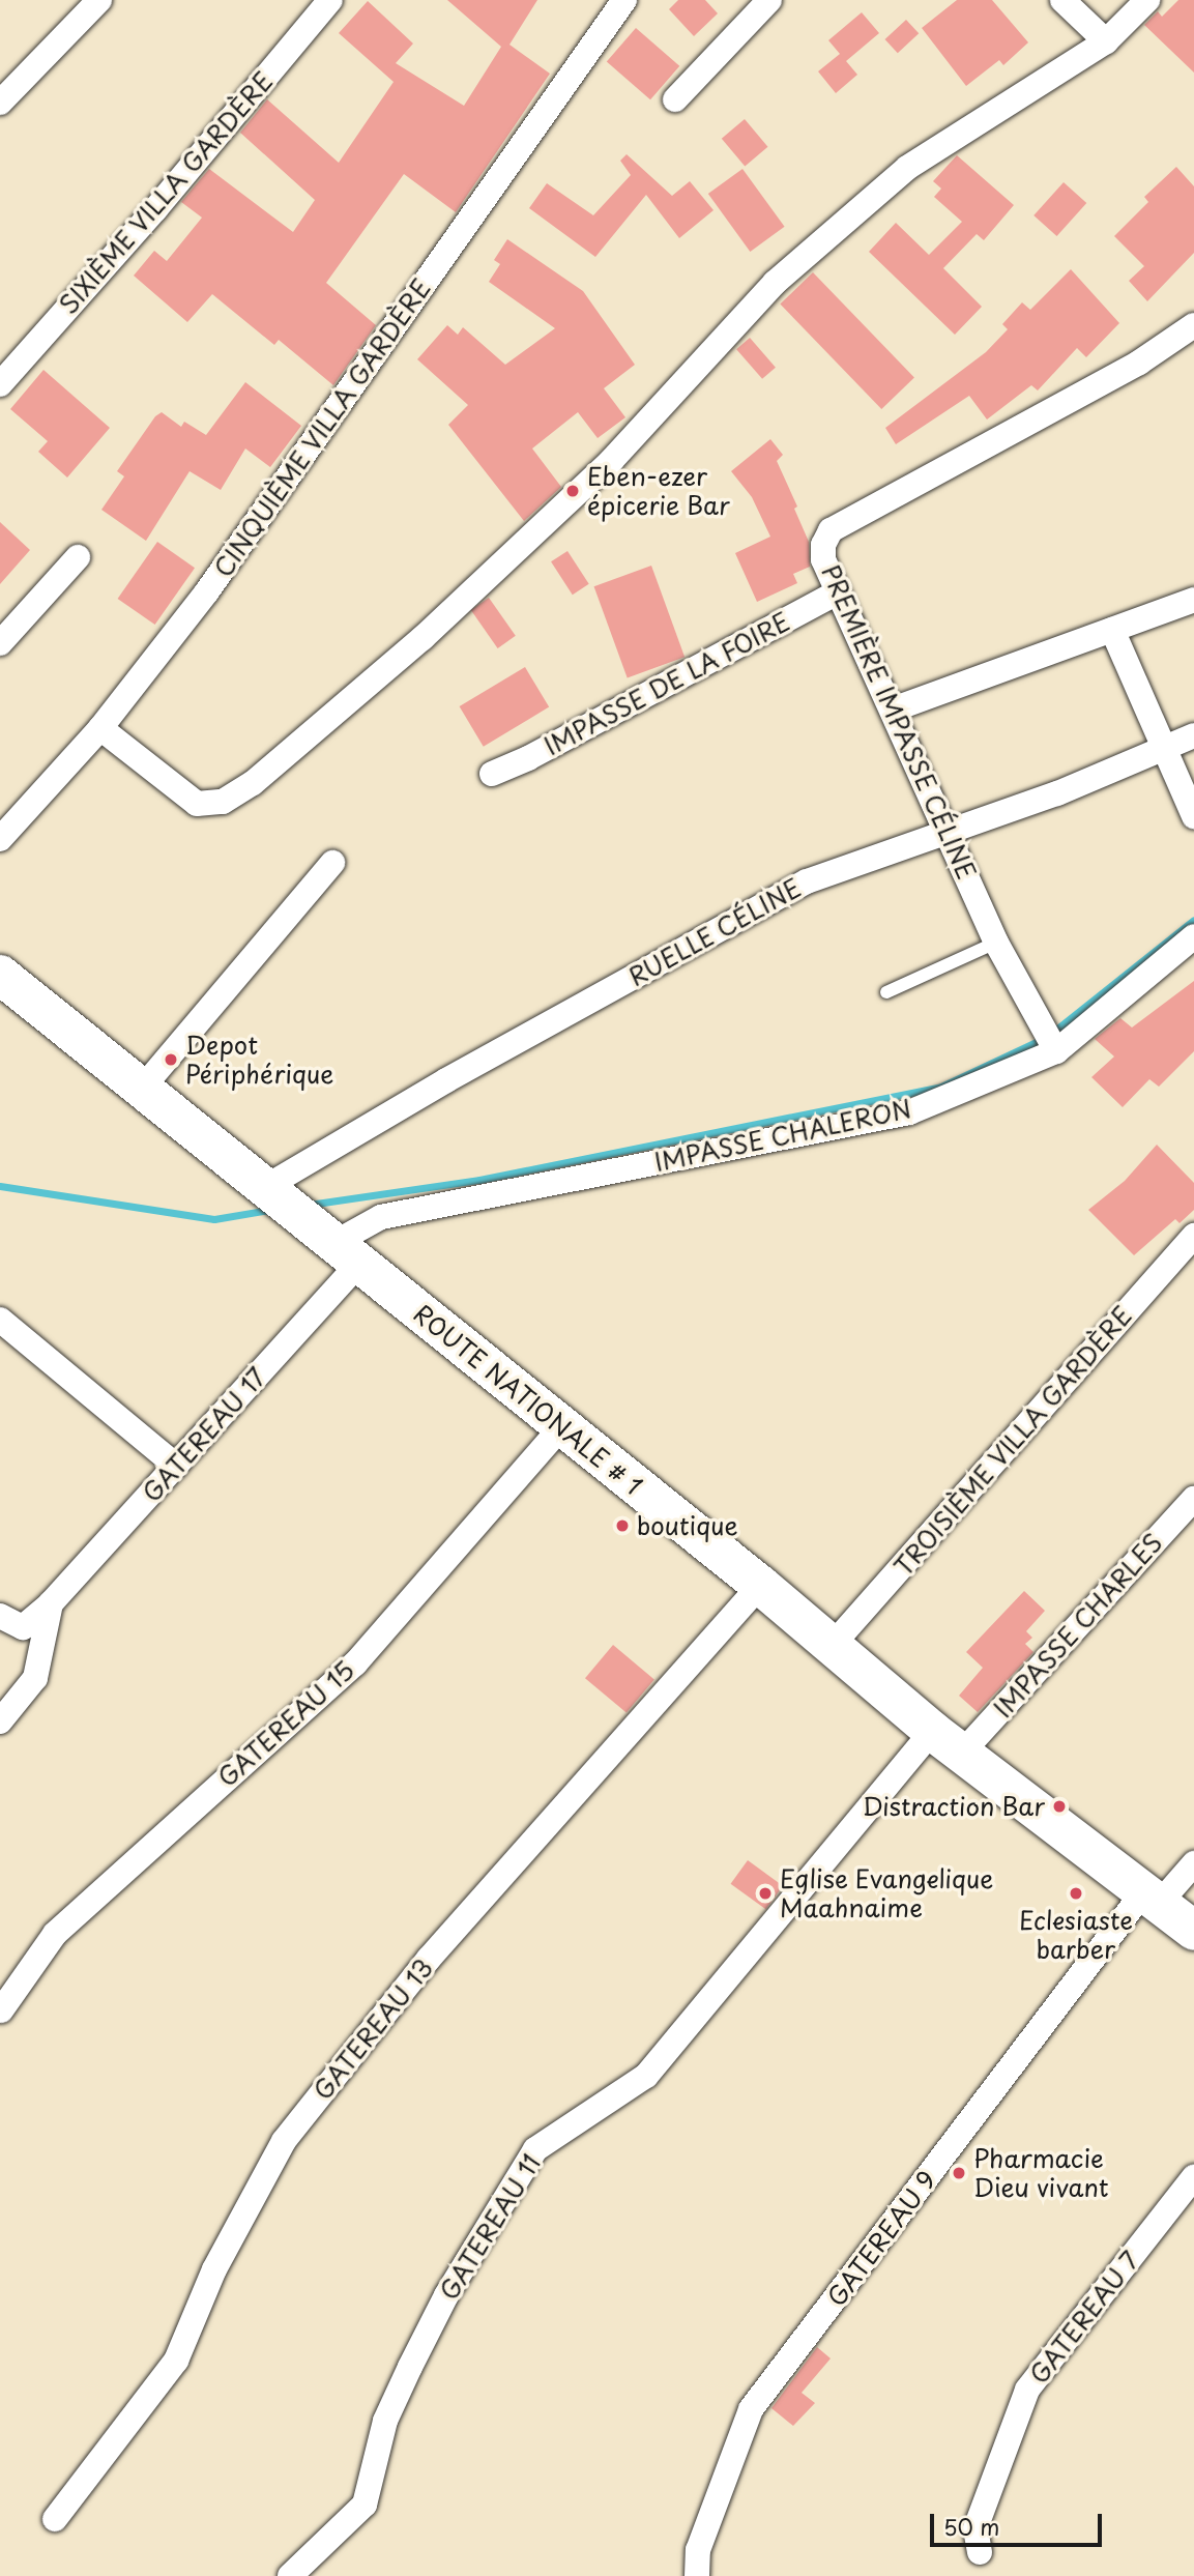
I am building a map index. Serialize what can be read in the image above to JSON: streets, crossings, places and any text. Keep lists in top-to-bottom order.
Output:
{
  "streets": {
    "main road": ["ROUTE NATIONALE # 1"],
    "street": [
      "SIXIÈME VILLA GARDÈRE",
      "CINQUIÈME VILLA GARDÈRE",
      "IMPASSE DE LA FOIRE",
      "PREMIÈRE IMPASSE CÉLINE",
      "RUELLE CÉLINE",
      "IMPASSE CHALERON",
      "GATEREAU 17",
      "TROISIÈME VILLA GARDÈRE",
      "IMPASSE CHARLES",
      "GATEREAU 15",
      "GATEREAU 13",
      "GATEREAU 11",
      "GATEREAU 9",
      "GATEREAU 7"
    ]
  },
  "crossings": [
    ["IMPASSE DE LA FOIRE", "PREMIÈRE IMPASSE CÉLINE"],
    ["PREMIÈRE IMPASSE CÉLINE", "RUELLE CÉLINE"],
    ["PREMIÈRE IMPASSE CÉLINE", "IMPASSE CHALERON"],
    ["RUELLE CÉLINE", "ROUTE NATIONALE # 1"],
    ["IMPASSE CHALERON", "ROUTE NATIONALE # 1"],
    ["IMPASSE CHALERON", "GATEREAU 17"],
    ["ROUTE NATIONALE # 1", "GATEREAU 17"],
    ["ROUTE NATIONALE # 1", "TROISIÈME VILLA GARDÈRE"],
    ["ROUTE NATIONALE # 1", "IMPASSE CHARLES"],
    ["ROUTE NATIONALE # 1", "GATEREAU 15"],
    ["ROUTE NATIONALE # 1", "GATEREAU 13"],
    ["ROUTE NATIONALE # 1", "GATEREAU 11"],
    ["ROUTE NATIONALE # 1", "GATEREAU 9"],
    ["IMPASSE CHARLES", "GATEREAU 11"]
  ],
  "places": [
    "Eben-ezer épicerie Bar",
    "Depot Périphérique",
    "boutique",
    "Distraction Bar",
    "Eglise Evangelique Maahnaime",
    "Eclesiaste barber",
    "Pharmacie Dieu vivant"
  ],
  "scale_bar": "50 m"
}
